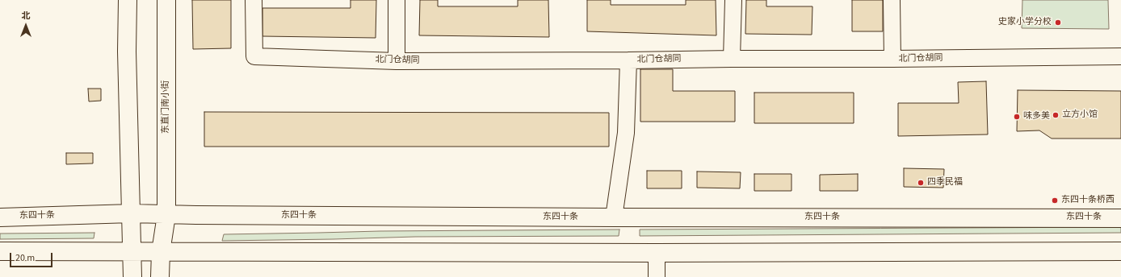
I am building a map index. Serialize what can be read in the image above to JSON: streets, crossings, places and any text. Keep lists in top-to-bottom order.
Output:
{
  "streets": {
    "main road": ["东直门南小街", "东四十条"],
    "street": ["北门仓胡同"]
  },
  "crossings": [
    ["东直门南小街", "东四十条"]
  ],
  "places": [
    "史家小学分校",
    "立方小馆",
    "味多美",
    "四季民福",
    "东四十条桥西"
  ],
  "scale_bar": "20 m",
  "north": "top"
}
